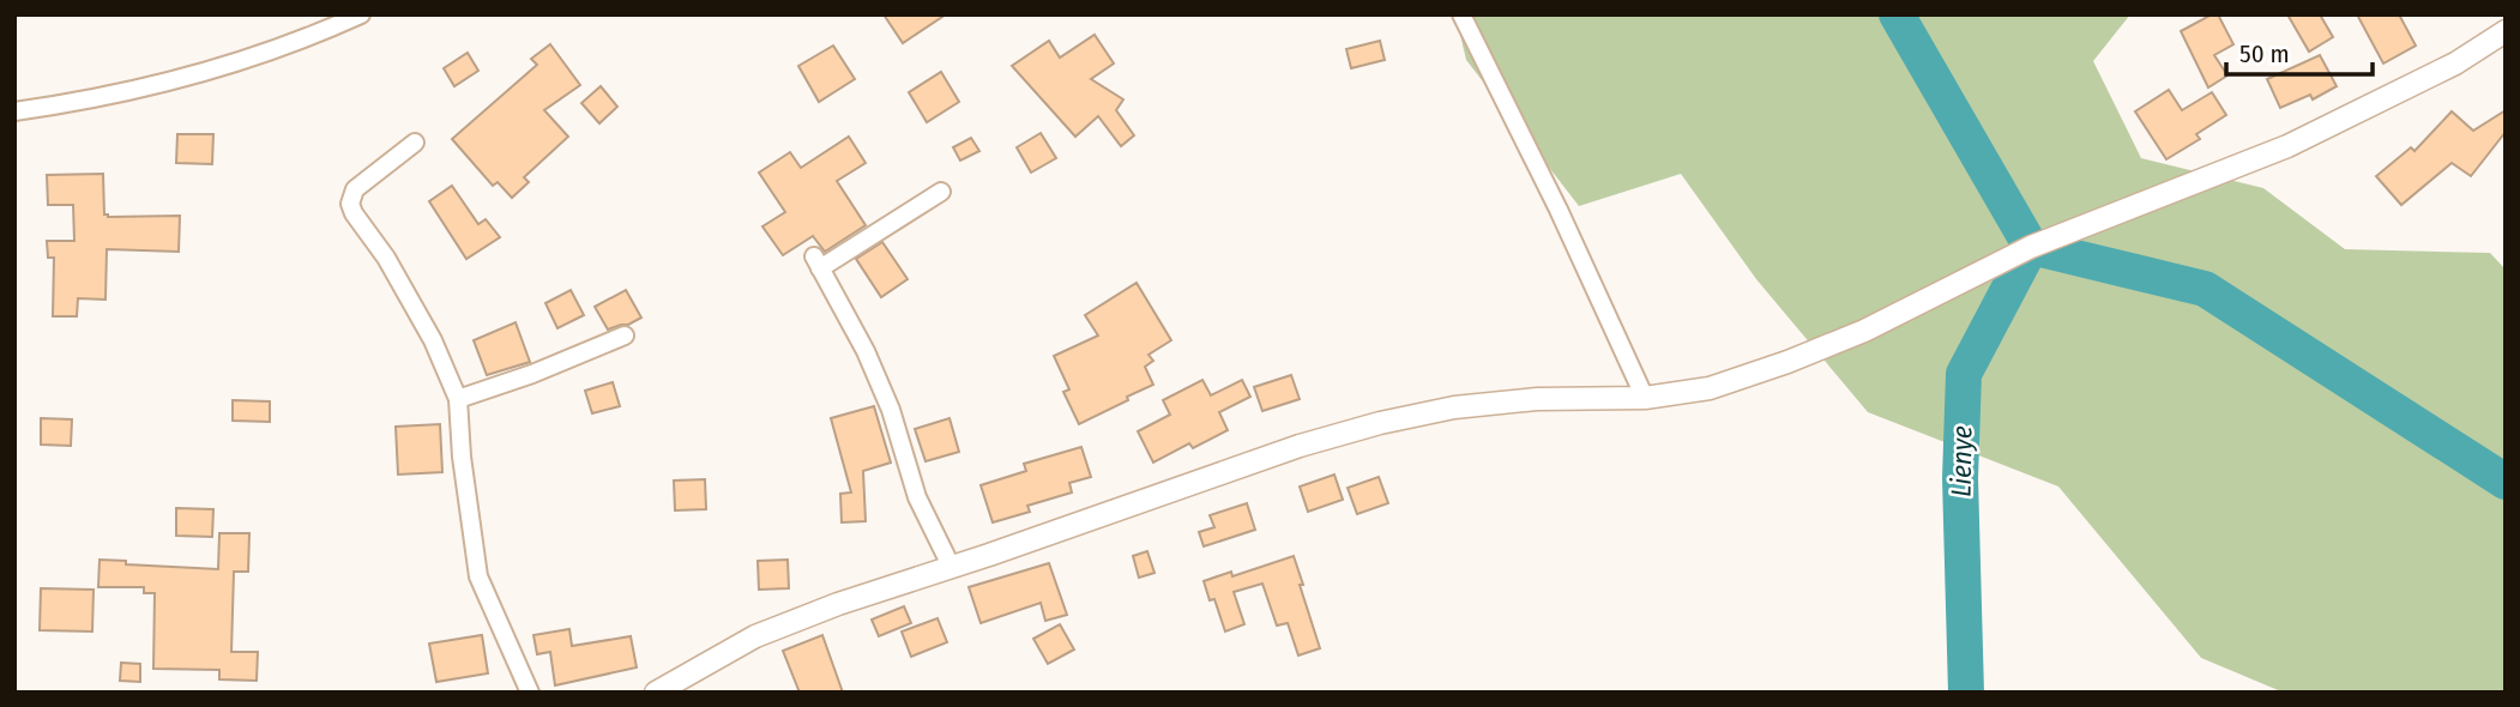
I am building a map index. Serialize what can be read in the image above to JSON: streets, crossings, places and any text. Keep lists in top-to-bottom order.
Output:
{
  "water": ["Lienye"],
  "scale_bar": "50 m"
}
